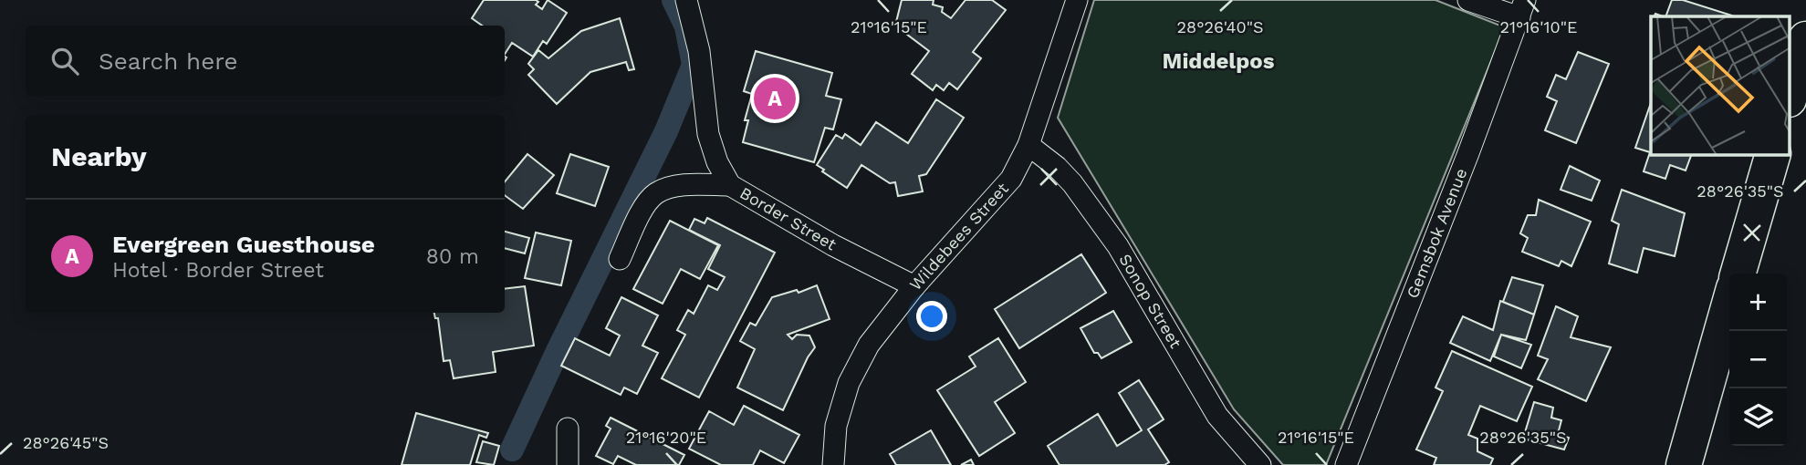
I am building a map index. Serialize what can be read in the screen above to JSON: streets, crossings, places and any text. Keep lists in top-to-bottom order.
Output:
{
  "streets": {
    "street": [
      "Border Street",
      "Gemsbok Avenue",
      "Wildebees Street",
      "Sonop Street"
    ]
  },
  "crossings": [
    ["Border Street", "Wildebees Street"],
    ["Wildebees Street", "Sonop Street"]
  ],
  "districts": ["Middelpos"],
  "page": {
    "search": "Search here",
    "pins": "A",
    "heading": "Nearby",
    "list": [
      {
        "mark": "A",
        "name": "Evergreen Guesthouse",
        "note": "Hotel · Border Street",
        "value": "80 m"
      }
    ],
    "map_buttons": ["+", "−"]
  },
  "coordinates": [
    "28°26'40\"S",
    "21°16'15\"E",
    "21°16'10\"E",
    "28°26'35\"S",
    "21°16'20\"E",
    "28°26'45\"S"
  ]
}
